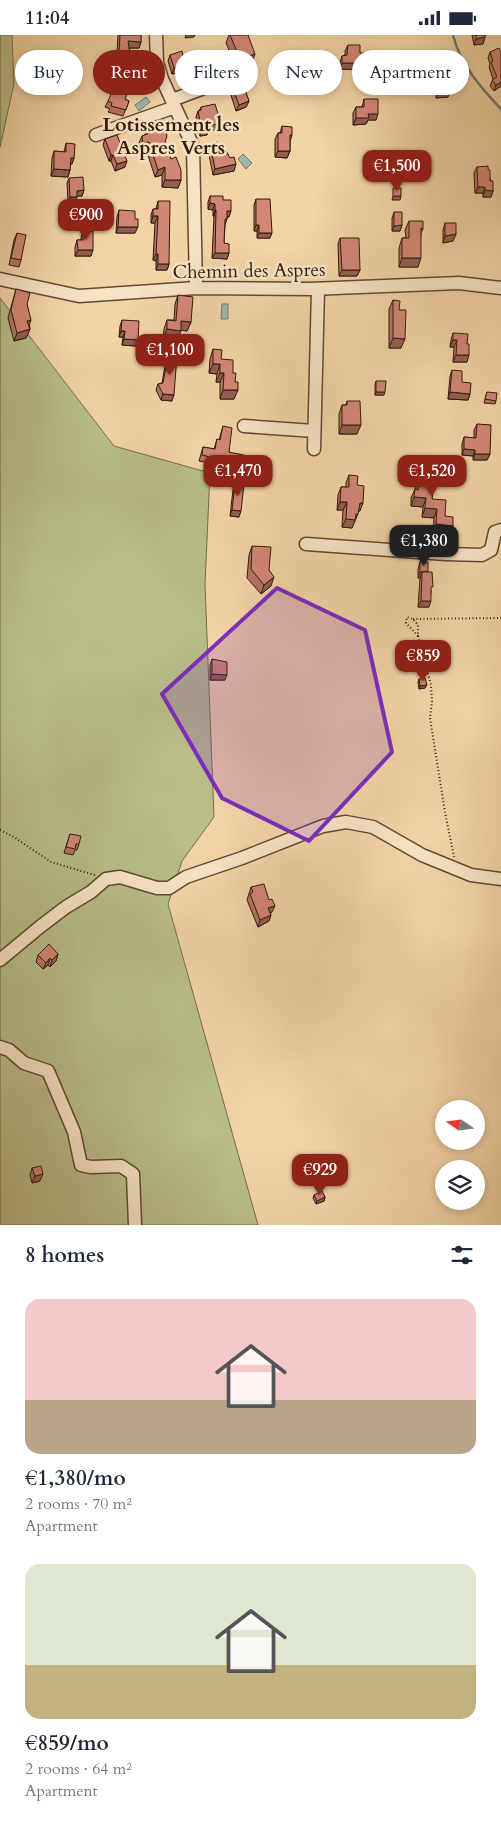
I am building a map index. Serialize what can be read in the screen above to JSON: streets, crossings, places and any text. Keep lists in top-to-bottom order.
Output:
{
  "streets": {
    "street": ["Chemin des Aspres"]
  },
  "districts": ["Lotissement les Aspres Verts"],
  "north": "left",
  "page": {
    "status": "11:04",
    "chip": [
      "Buy",
      "Rent",
      "Filters",
      "New",
      "Apartment"
    ],
    "price": [
      "€1,500",
      "€900",
      "€1,100",
      "€1,470",
      "€1,520",
      "€1,380",
      "€859",
      "€929"
    ],
    "heading": "8 homes",
    "list": [
      {
        "name": "€1,380/mo",
        "note": "2 rooms · 70 m² · Apartment"
      },
      {
        "name": "€859/mo",
        "note": "2 rooms · 64 m² · Apartment"
      }
    ]
  }
}
